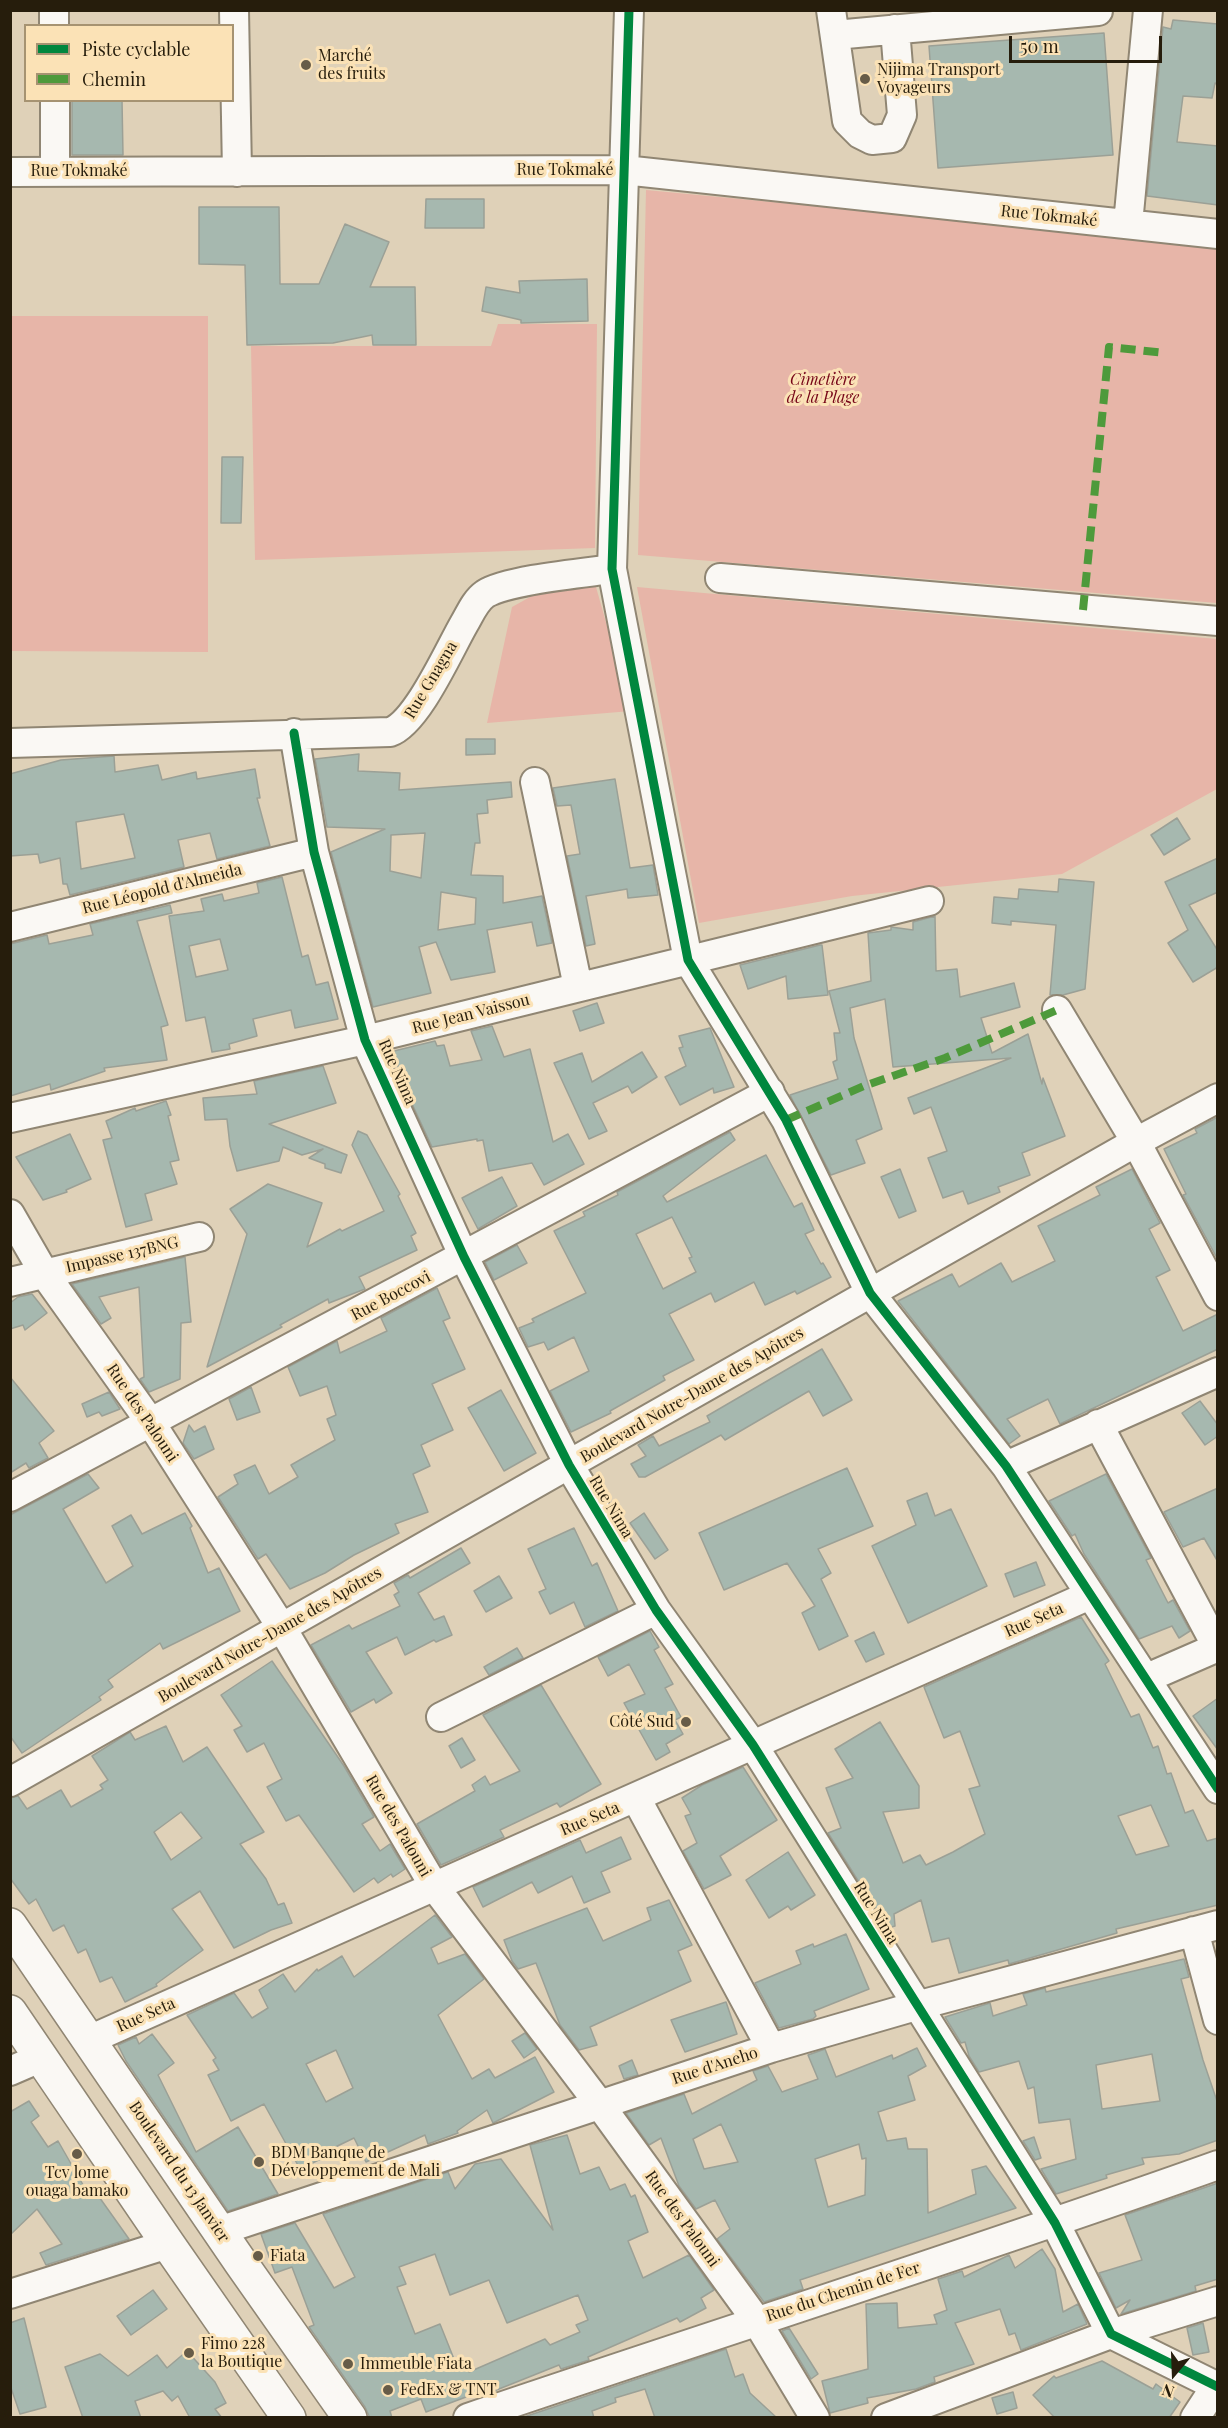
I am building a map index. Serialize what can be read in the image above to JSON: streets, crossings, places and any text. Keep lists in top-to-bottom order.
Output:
{
  "streets": {
    "highway": ["Boulevard du 13 Janvier"],
    "street": [
      "Rue Tokmaké",
      "Rue Gnagna",
      "Rue Léopold d'Almeida",
      "Rue Jean Vaissou",
      "Rue Nima",
      "Impasse 137BNG",
      "Rue Boccovi",
      "Boulevard Notre-Dame des Apôtres",
      "Rue des Palouni",
      "Rue Seta",
      "Rue d'Aneho",
      "Rue du Chemin de Fer"
    ]
  },
  "crossings": [
    ["Rue Gnagna", "Rue Nima"],
    ["Rue Léopold d'Almeida", "Rue Nima"],
    ["Rue Jean Vaissou", "Rue Nima"],
    ["Rue Nima", "Rue Boccovi"],
    ["Rue Nima", "Boulevard Notre-Dame des Apôtres"],
    ["Rue Nima", "Rue Seta"],
    ["Rue Nima", "Rue d'Aneho"],
    ["Rue Nima", "Rue du Chemin de Fer"],
    ["Impasse 137BNG", "Rue des Palouni"],
    ["Rue Boccovi", "Rue des Palouni"],
    ["Boulevard Notre-Dame des Apôtres", "Rue des Palouni"],
    ["Rue des Palouni", "Rue Seta"],
    ["Rue des Palouni", "Rue d'Aneho"],
    ["Rue des Palouni", "Rue du Chemin de Fer"],
    ["Rue Seta", "Boulevard du 13 Janvier"],
    ["Rue d'Aneho", "Boulevard du 13 Janvier"]
  ],
  "parks": ["Cimetière de la Plage"],
  "places": [
    "Marché des fruits",
    "Nijima Transport Voyageurs",
    "Côté Sud",
    "Tcv lome ouaga bamako",
    "BDM Banque de Développement de Mali",
    "Fiata",
    "Fimo 228 la Boutique",
    "Immeuble Fiata",
    "FedEx & TNT"
  ],
  "legend": ["Piste cyclable", "Chemin"],
  "scale_bar": "50 m",
  "north": "bottom"
}
